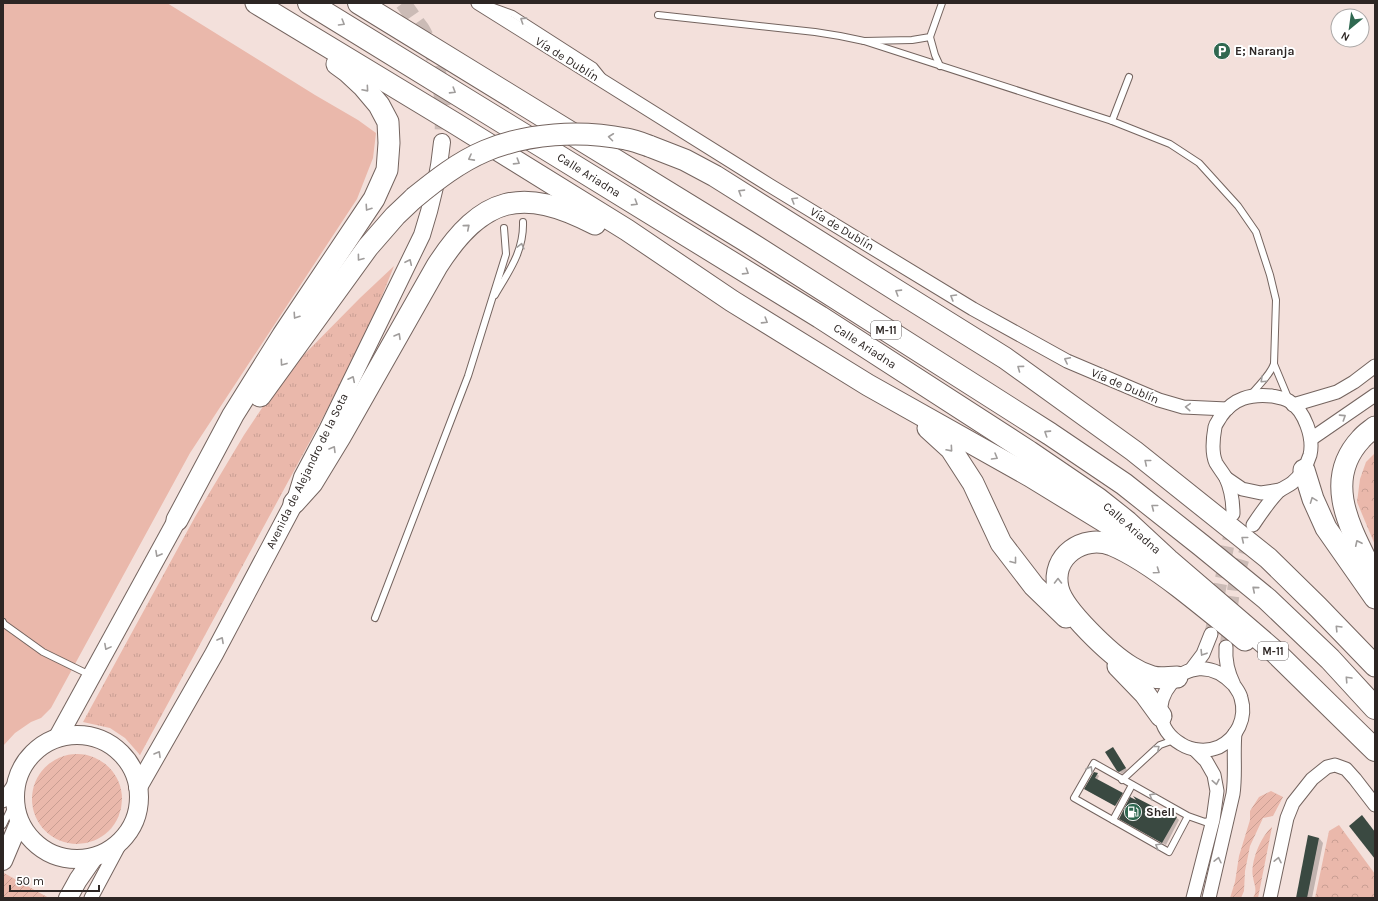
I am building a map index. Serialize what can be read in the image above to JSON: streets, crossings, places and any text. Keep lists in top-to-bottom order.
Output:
{
  "streets": {
    "highway": ["Calle Ariadna", "M-11"],
    "main road": ["Avenida de Alejandro de la Sota"],
    "street": ["Vía de Dublín"]
  },
  "one_way": ["Vía de Dublín", "Avenida de Alejandro de la Sota"],
  "places": {
    "parking": ["E; Naranja"],
    "fuel station": ["Shell"]
  },
  "scale_bar": "50 m",
  "north": "bottom left"
}
